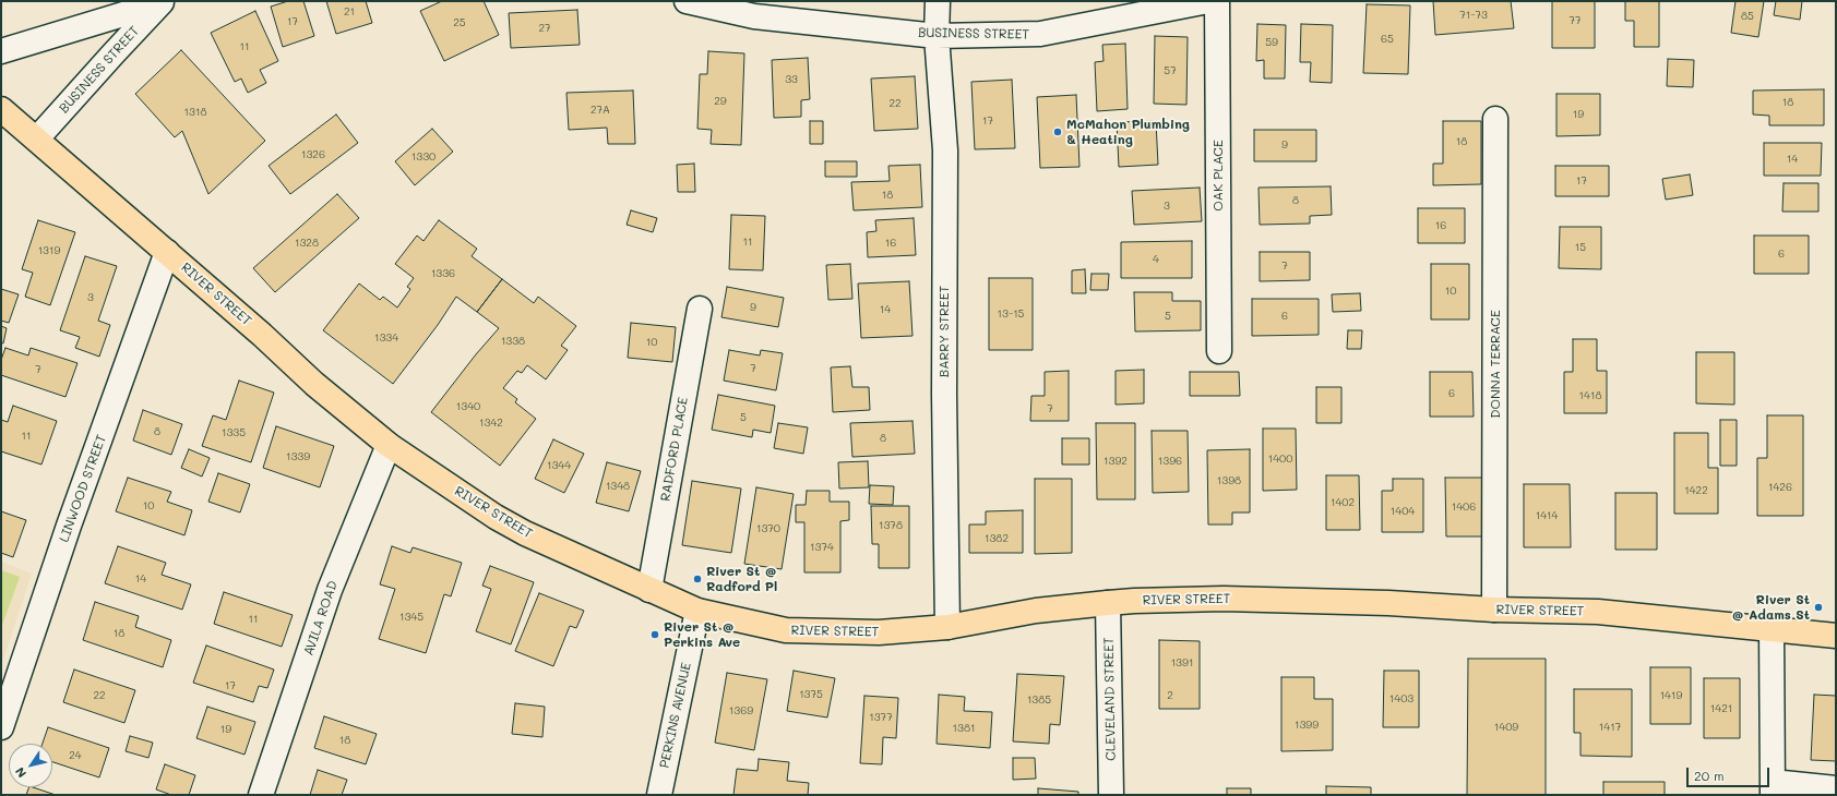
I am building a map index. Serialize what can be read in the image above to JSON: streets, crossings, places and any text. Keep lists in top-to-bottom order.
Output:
{
  "streets": {
    "main road": ["RIVER STREET"],
    "street": [
      "BUSINESS STREET",
      "OAK PLACE",
      "BARRY STREET",
      "DONNA TERRACE",
      "RADFORD PLACE",
      "LINWOOD STREET",
      "AVILA ROAD",
      "CLEVELAND STREET",
      "PERKINS AVENUE"
    ]
  },
  "crossings": [
    ["BUSINESS STREET", "RIVER STREET"],
    ["BUSINESS STREET", "BARRY STREET"],
    ["RIVER STREET", "BARRY STREET"],
    ["RIVER STREET", "DONNA TERRACE"],
    ["RIVER STREET", "RADFORD PLACE"],
    ["RIVER STREET", "LINWOOD STREET"],
    ["RIVER STREET", "AVILA ROAD"],
    ["RIVER STREET", "CLEVELAND STREET"],
    ["RIVER STREET", "PERKINS AVENUE"]
  ],
  "places": [
    "McMahon Plumbing & Heating",
    "River St @ Radford Pl",
    "River St @ Adams St",
    "River St @ Perkins Ave"
  ],
  "house_numbers": [
    "21",
    "71-73",
    "85",
    "77",
    "17",
    "25",
    "27",
    "65",
    "59",
    "11",
    "57",
    "33",
    "29",
    "18",
    "22",
    "27A",
    "1318",
    "19",
    "17",
    "18",
    "9",
    "1326",
    "1330",
    "14",
    "17",
    "18",
    "8",
    "3",
    "16",
    "11",
    "1328",
    "16",
    "15",
    "1319",
    "6",
    "4",
    "7",
    "1336",
    "10",
    "3",
    "9",
    "14",
    "13-15",
    "5",
    "6",
    "1334",
    "1338",
    "10",
    "7",
    "7",
    "6",
    "1418",
    "1340",
    "7",
    "5",
    "1342",
    "8",
    "1335",
    "11",
    "8",
    "1339",
    "1400",
    "1392",
    "1396",
    "1344",
    "1398",
    "1348",
    "1426",
    "1422",
    "1402",
    "10",
    "1406",
    "1404",
    "1414",
    "1378",
    "1370",
    "1382",
    "1374",
    "14",
    "1345",
    "11",
    "18",
    "1391",
    "17",
    "1375",
    "22",
    "2",
    "1419",
    "1403",
    "1385",
    "1421",
    "1369",
    "1377",
    "1399",
    "1409",
    "1417",
    "1381",
    "19",
    "18",
    "24"
  ],
  "scale_bar": "20 m",
  "north": "bottom left"
}
